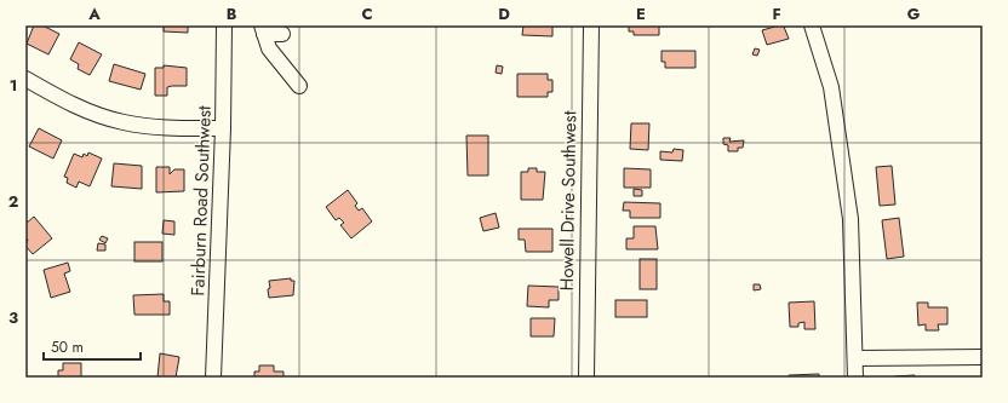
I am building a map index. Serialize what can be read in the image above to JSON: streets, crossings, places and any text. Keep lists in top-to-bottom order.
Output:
{
  "streets": {
    "street": ["Fairburn Road Southwest", "Howell Drive Southwest"]
  },
  "scale_bar": "50 m",
  "grid": {
    "columns": [
      "A",
      "B",
      "C",
      "D",
      "E",
      "F",
      "G"
    ],
    "rows": ["1", "2", "3"]
  }
}
